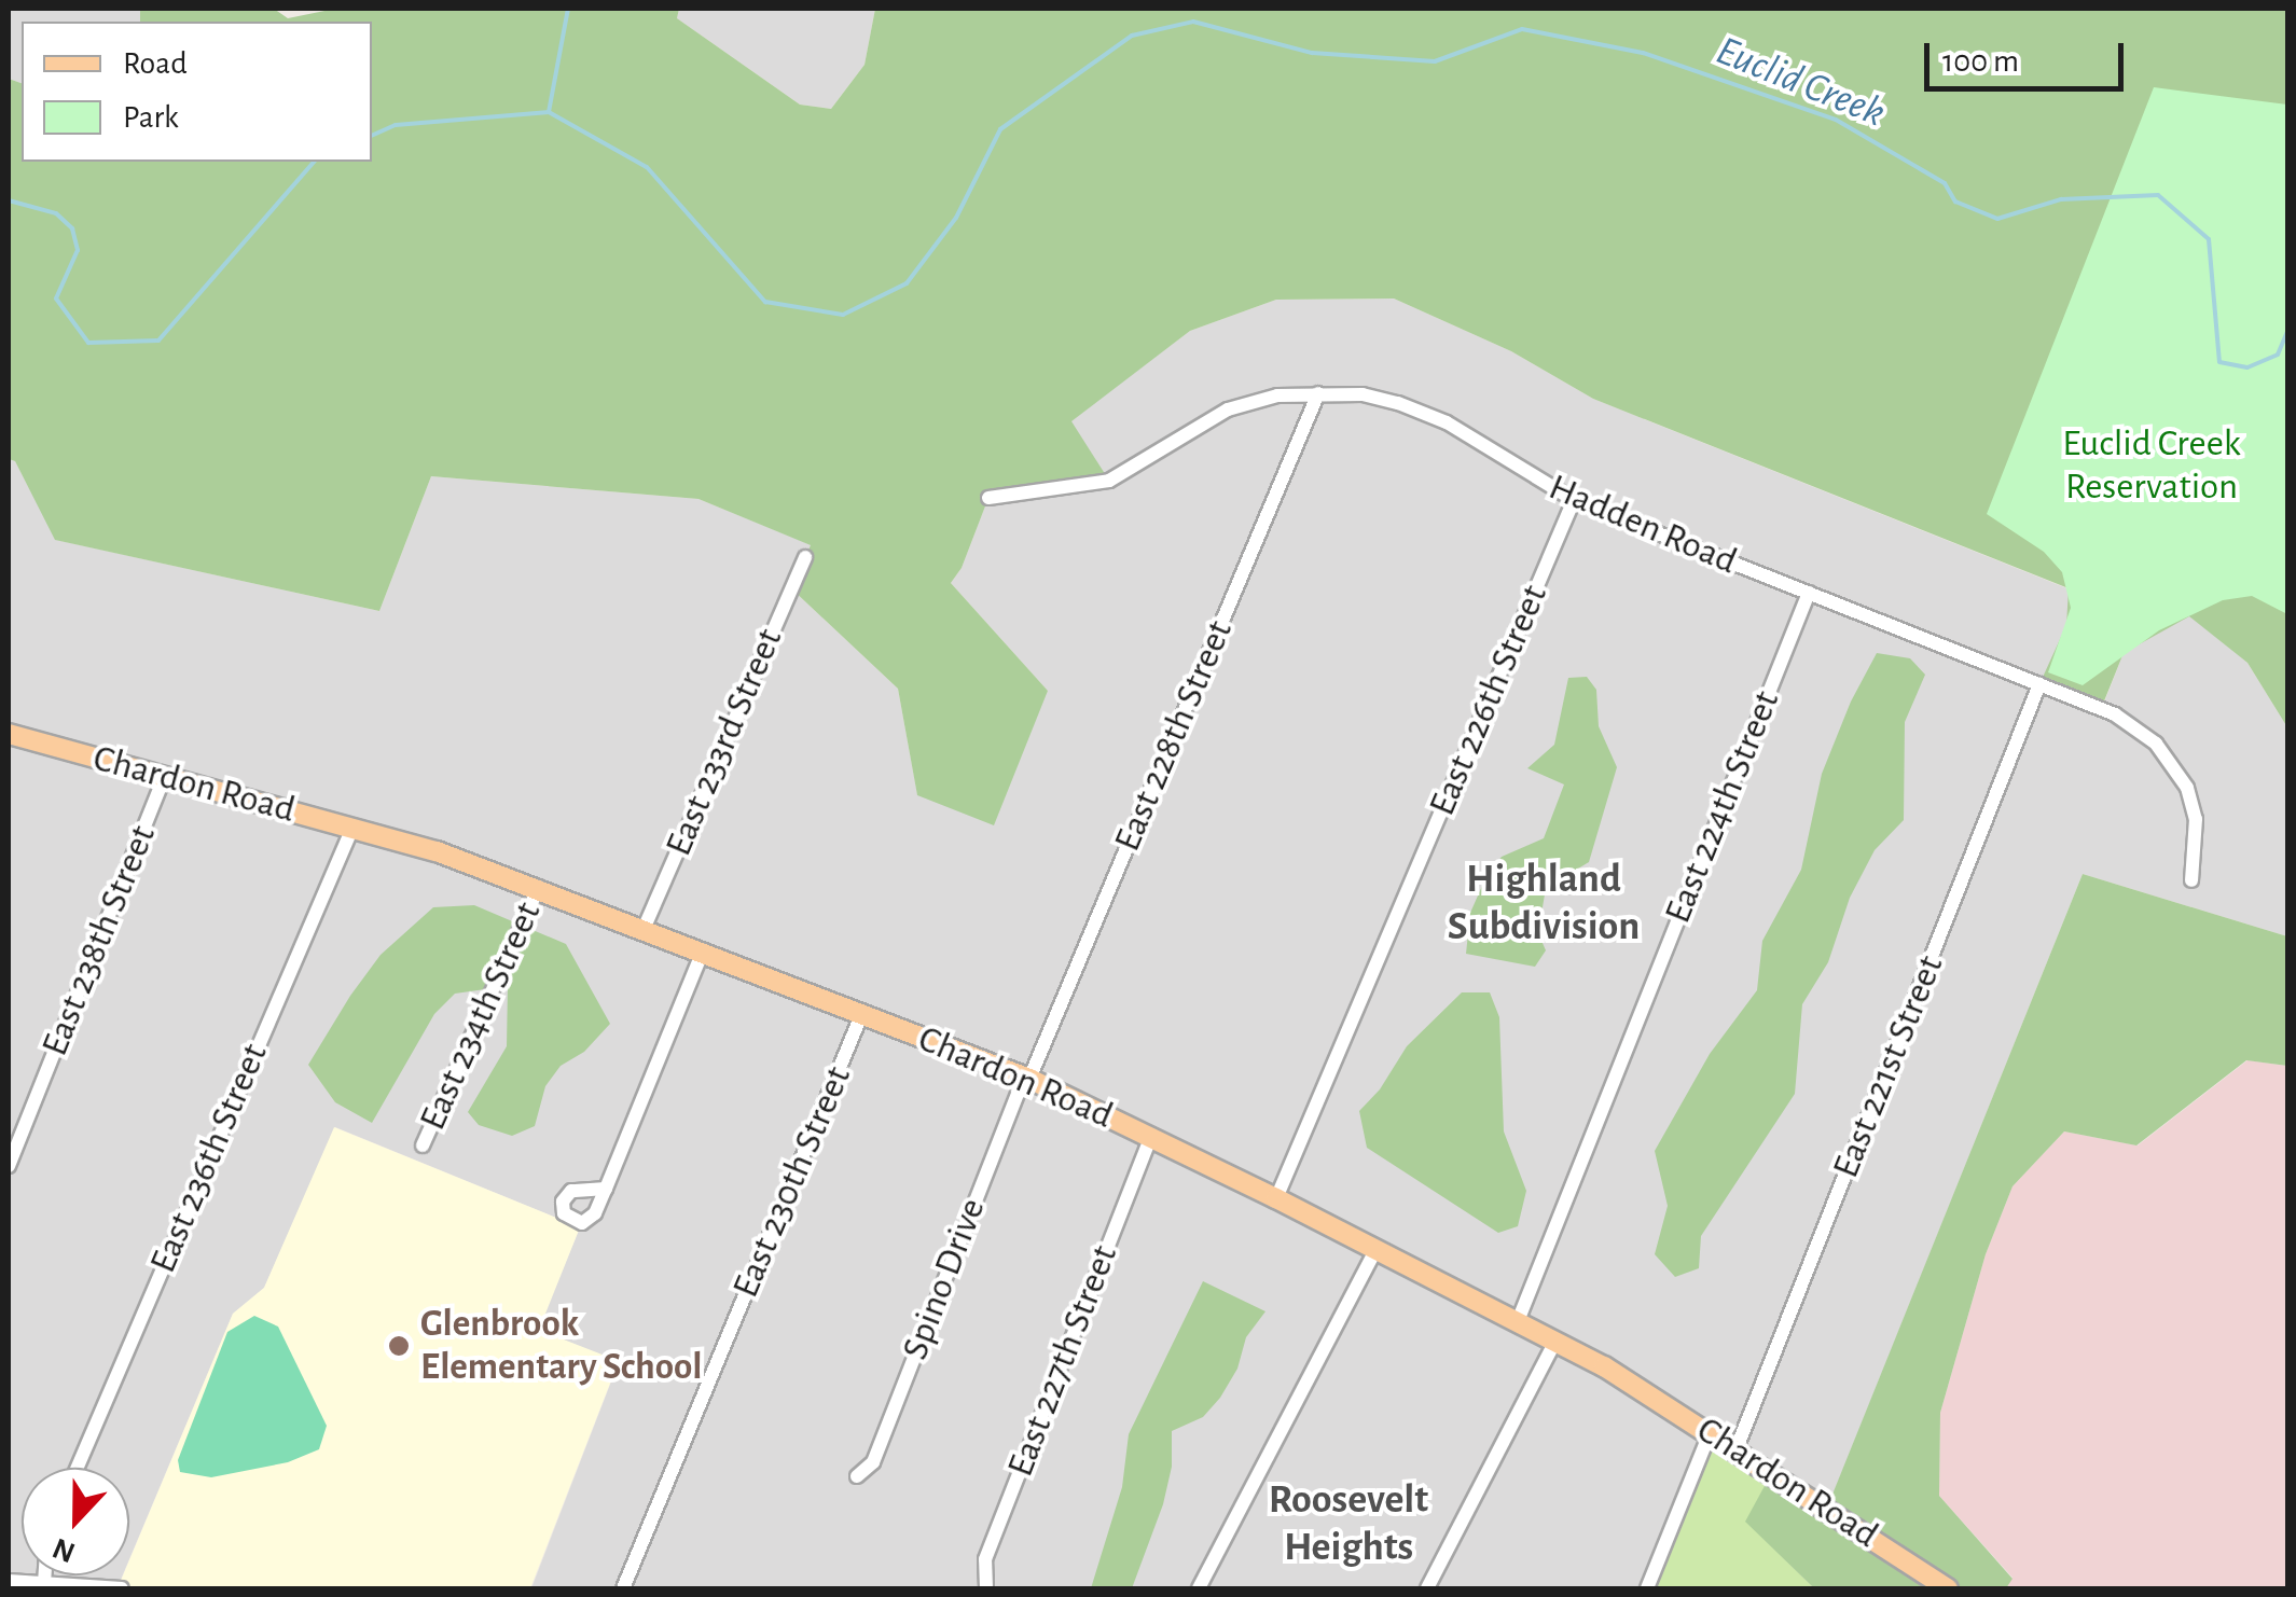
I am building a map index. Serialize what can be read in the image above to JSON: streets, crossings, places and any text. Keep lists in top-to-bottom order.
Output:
{
  "streets": {
    "main road": ["Chardon Road"],
    "street": [
      "Hadden Road",
      "East 226th Street",
      "East 228th Street",
      "East 233rd Street",
      "East 224th Street",
      "East 238th Street",
      "East 234th Street",
      "East 221st Street",
      "East 236th Street",
      "East 230th Street",
      "Spino Drive",
      "East 227th Street"
    ]
  },
  "crossings": [
    ["Hadden Road", "East 226th Street"],
    ["Hadden Road", "East 228th Street"],
    ["Hadden Road", "East 224th Street"],
    ["Hadden Road", "East 221st Street"],
    ["East 226th Street", "Chardon Road"],
    ["East 228th Street", "Chardon Road"],
    ["East 228th Street", "Spino Drive"],
    ["East 233rd Street", "Chardon Road"],
    ["Chardon Road", "East 224th Street"],
    ["Chardon Road", "East 238th Street"],
    ["Chardon Road", "East 234th Street"],
    ["Chardon Road", "East 221st Street"],
    ["Chardon Road", "East 236th Street"],
    ["Chardon Road", "East 230th Street"],
    ["Chardon Road", "Spino Drive"],
    ["Chardon Road", "East 227th Street"]
  ],
  "districts": ["Highland Subdivision", "Roosevelt Heights"],
  "water": ["Euclid Creek"],
  "parks": ["Euclid Creek Reservation"],
  "places": ["Glenbrook Elementary School"],
  "legend": ["Road", "Park"],
  "scale_bar": "100 m",
  "north": "bottom"
}
